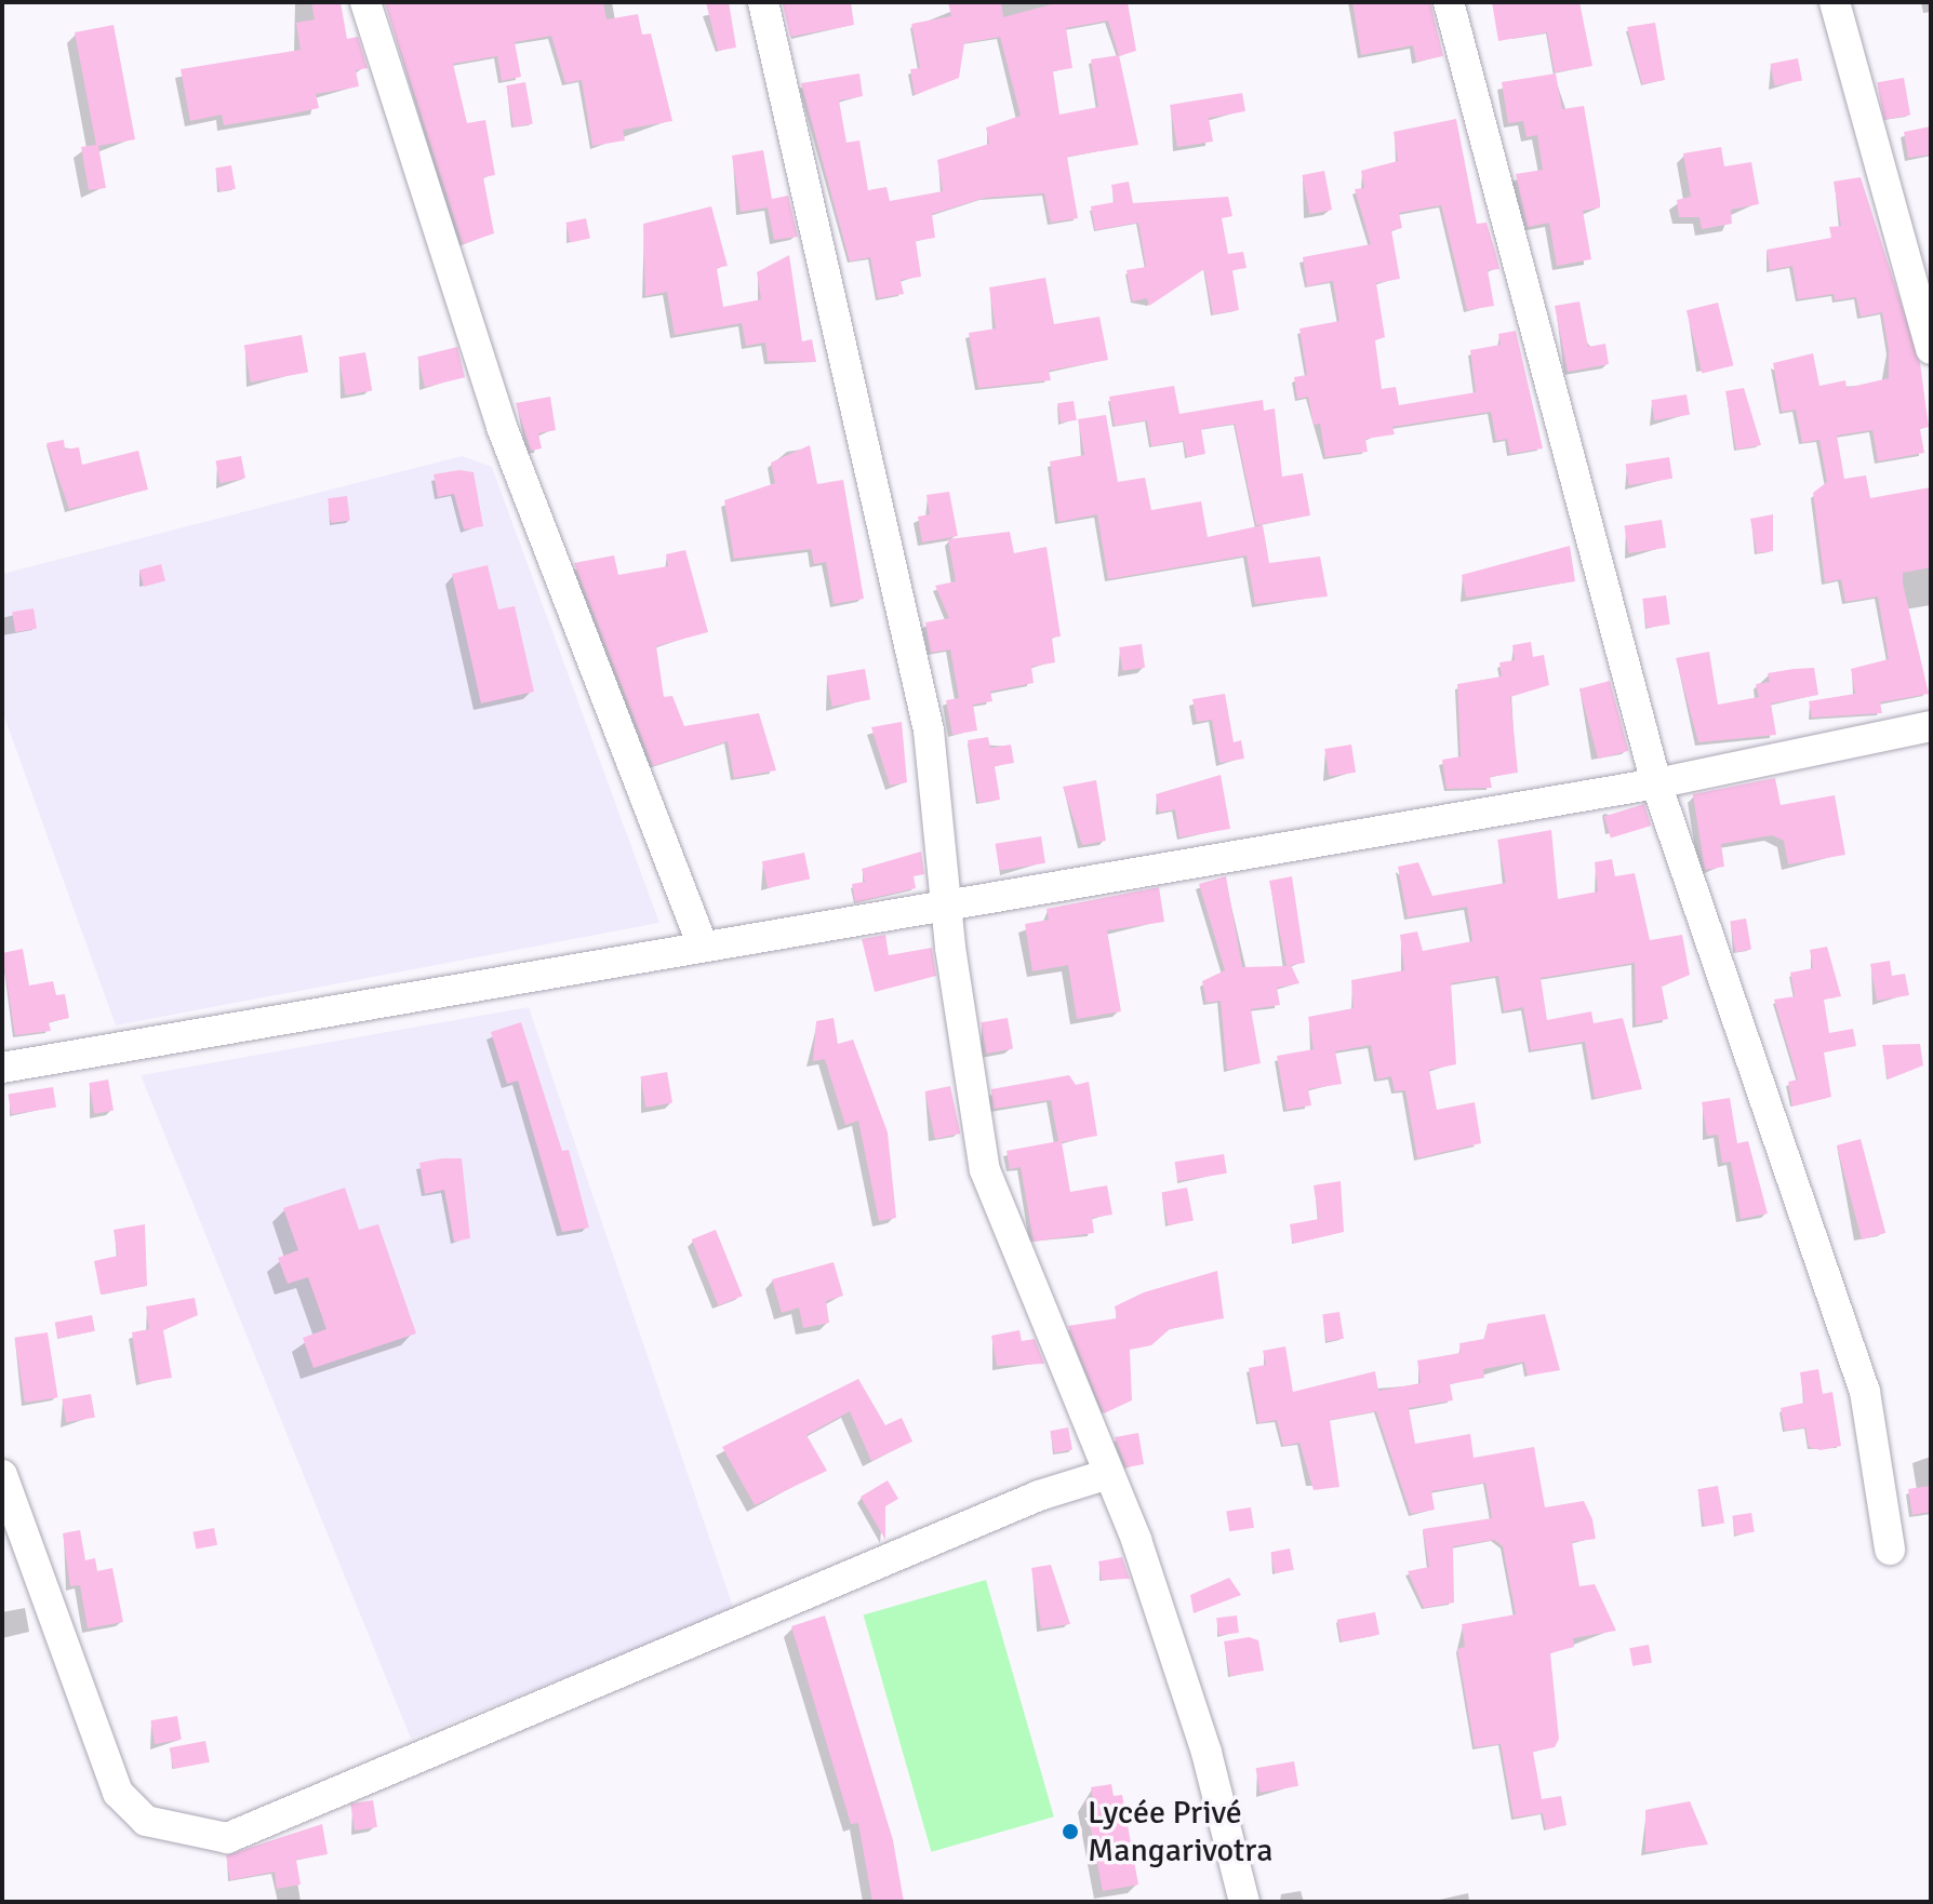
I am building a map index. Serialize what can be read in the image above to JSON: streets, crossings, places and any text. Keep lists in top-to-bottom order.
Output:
{
  "places": ["Lycée Privé Mangarivotra"]
}
